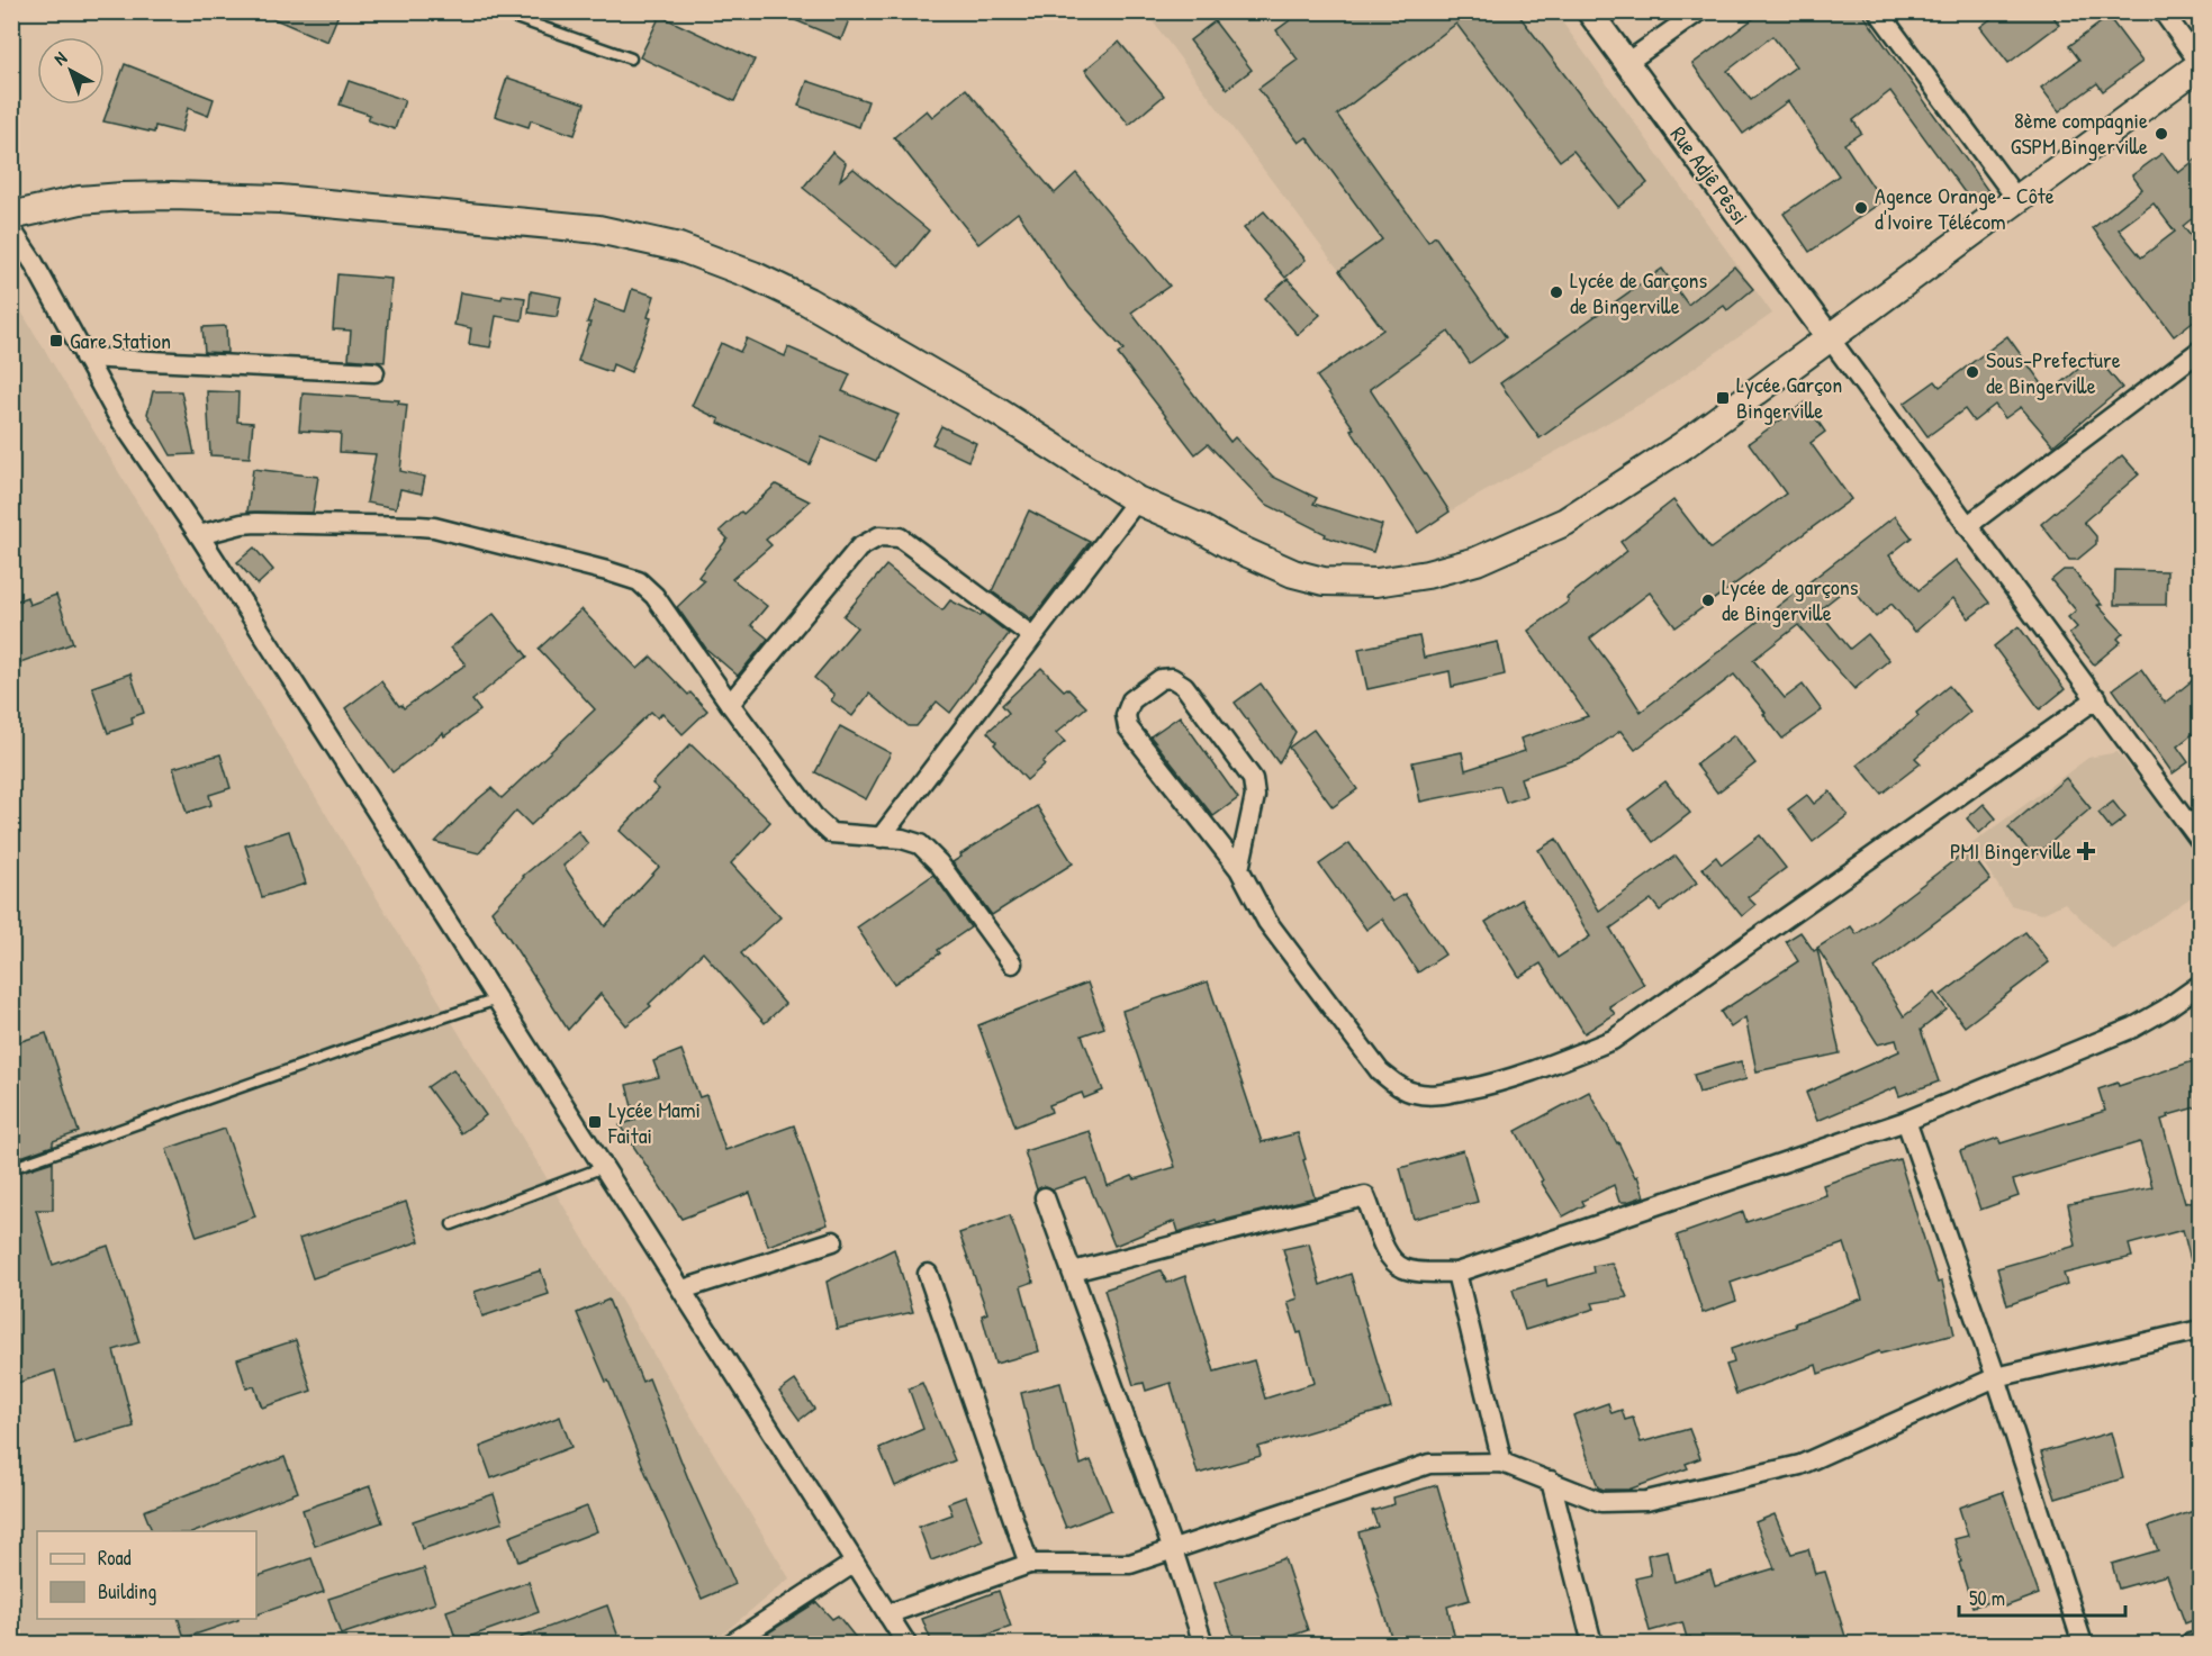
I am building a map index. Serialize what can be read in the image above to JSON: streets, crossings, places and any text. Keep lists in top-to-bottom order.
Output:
{
  "streets": {
    "street": ["Rue Adjê Pêssi"]
  },
  "places": {
    "other": [
      "8ème compagnie GSPM Bingerville",
      "Agence Orange - Côte d'Ivoire Télécom",
      "Lycée de Garçons de Bingerville",
      "Sous-Prefecture de Bingerville",
      "Lycée de garçons de Bingerville"
    ],
    "transit": ["Gare Station", "Lycée Garçon Bingerville", "Lycée Mami Faitai"],
    "health": ["PMI Bingerville"]
  },
  "legend": ["Road", "Building"],
  "scale_bar": "50 m",
  "north": "top left"
}
